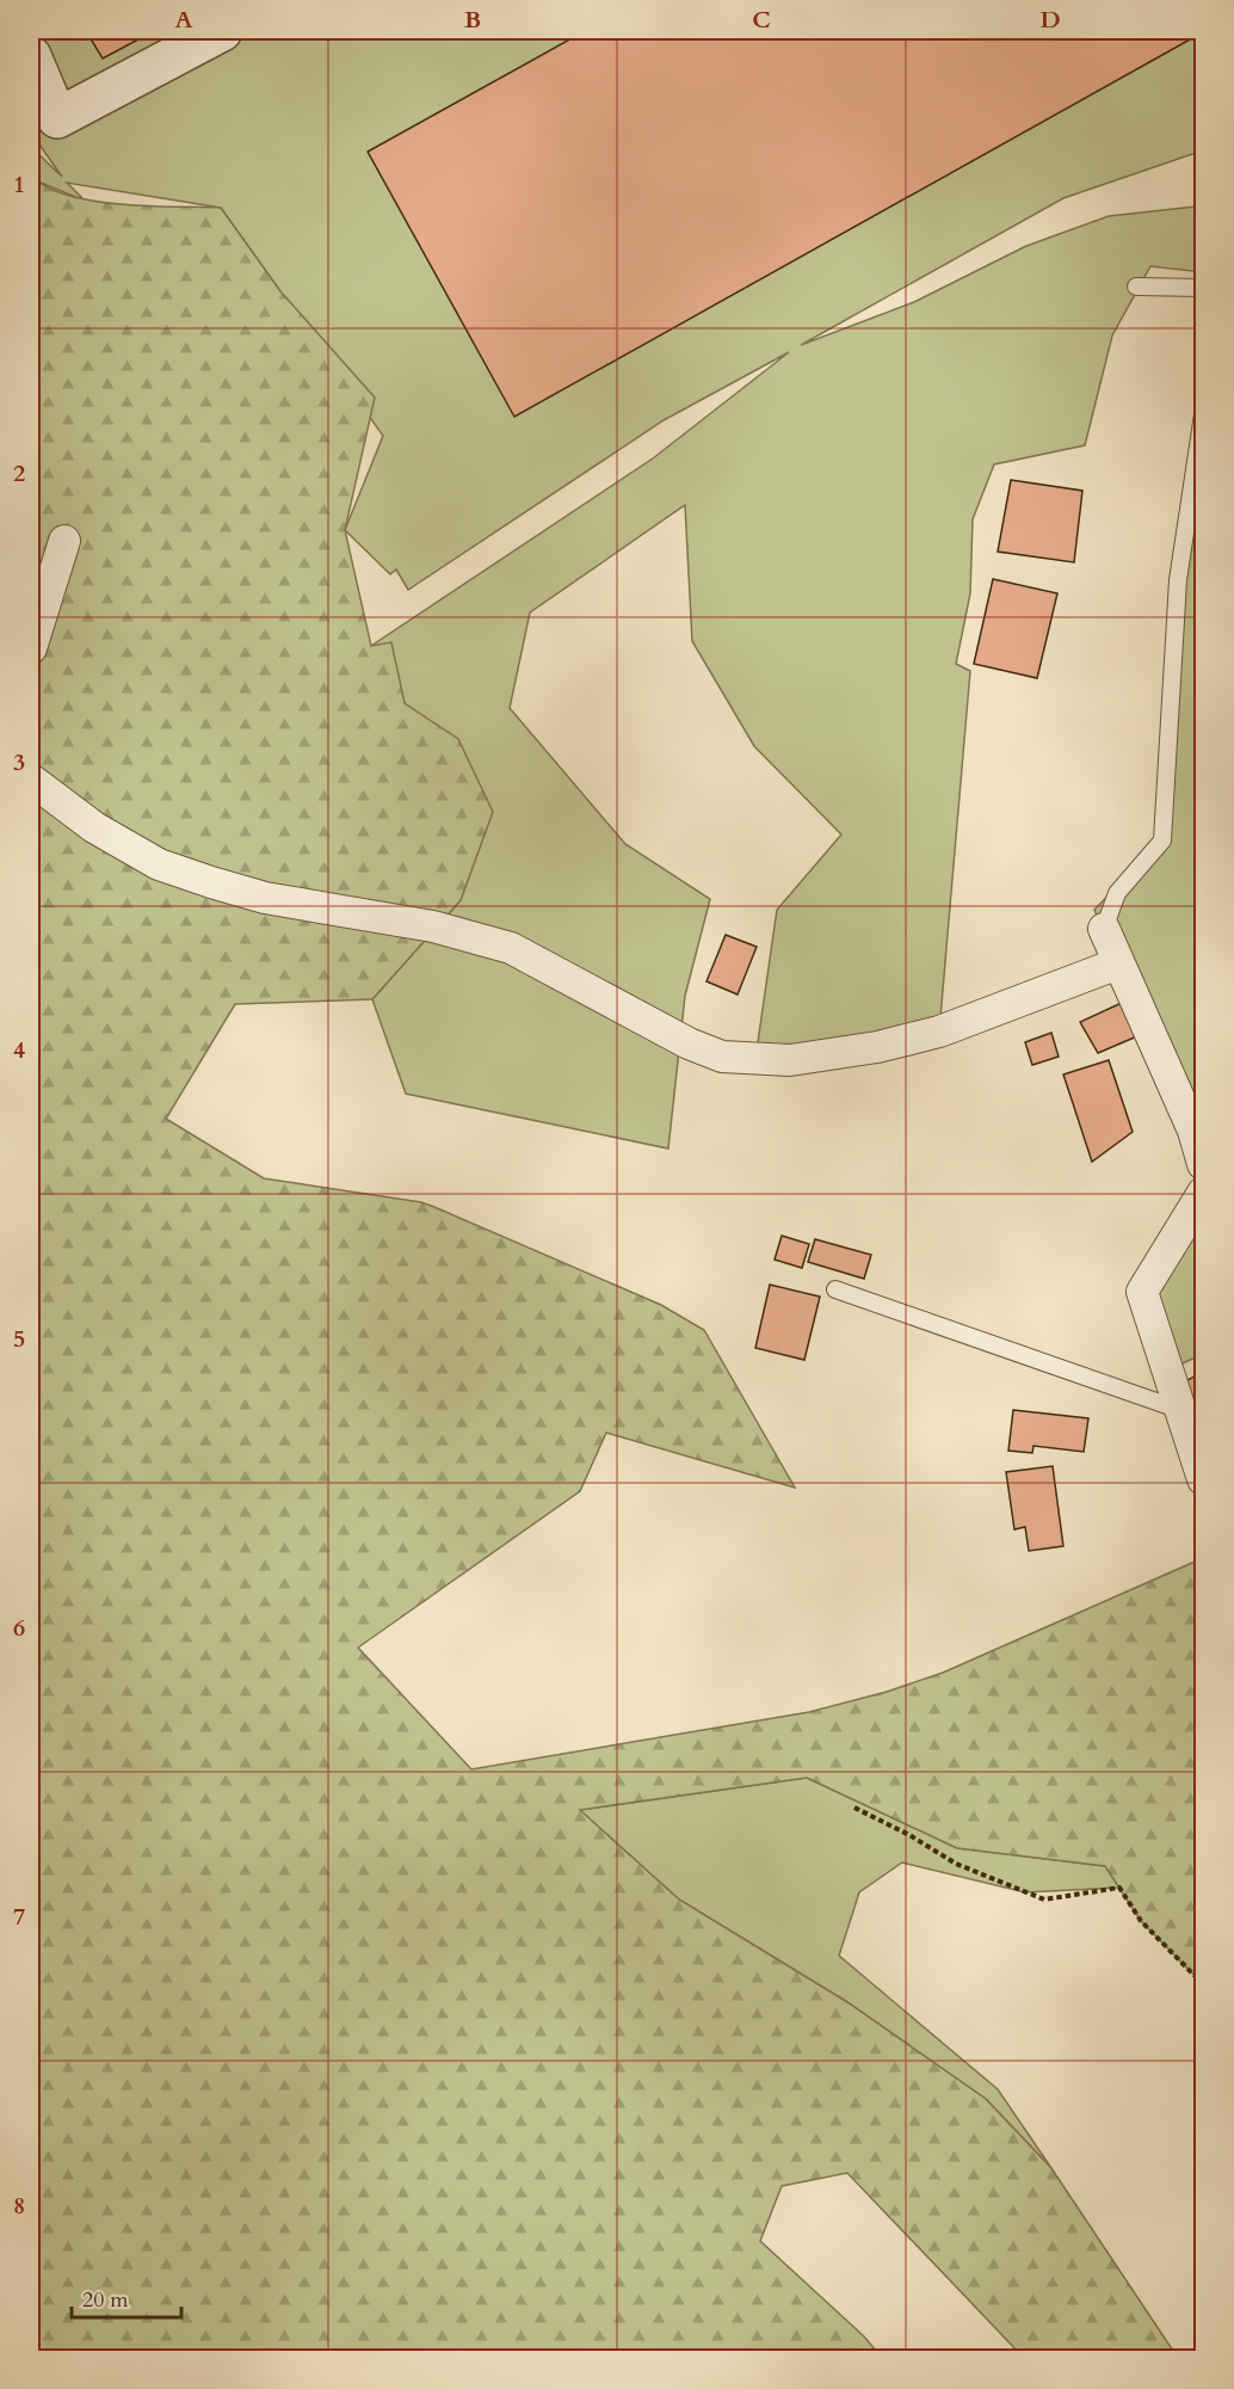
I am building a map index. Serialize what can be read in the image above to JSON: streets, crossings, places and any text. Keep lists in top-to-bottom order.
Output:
{
  "scale_bar": "20 m",
  "grid": {
    "columns": [
      "A",
      "B",
      "C",
      "D"
    ],
    "rows": [
      "1",
      "2",
      "3",
      "4",
      "5",
      "6",
      "7",
      "8"
    ]
  }
}
